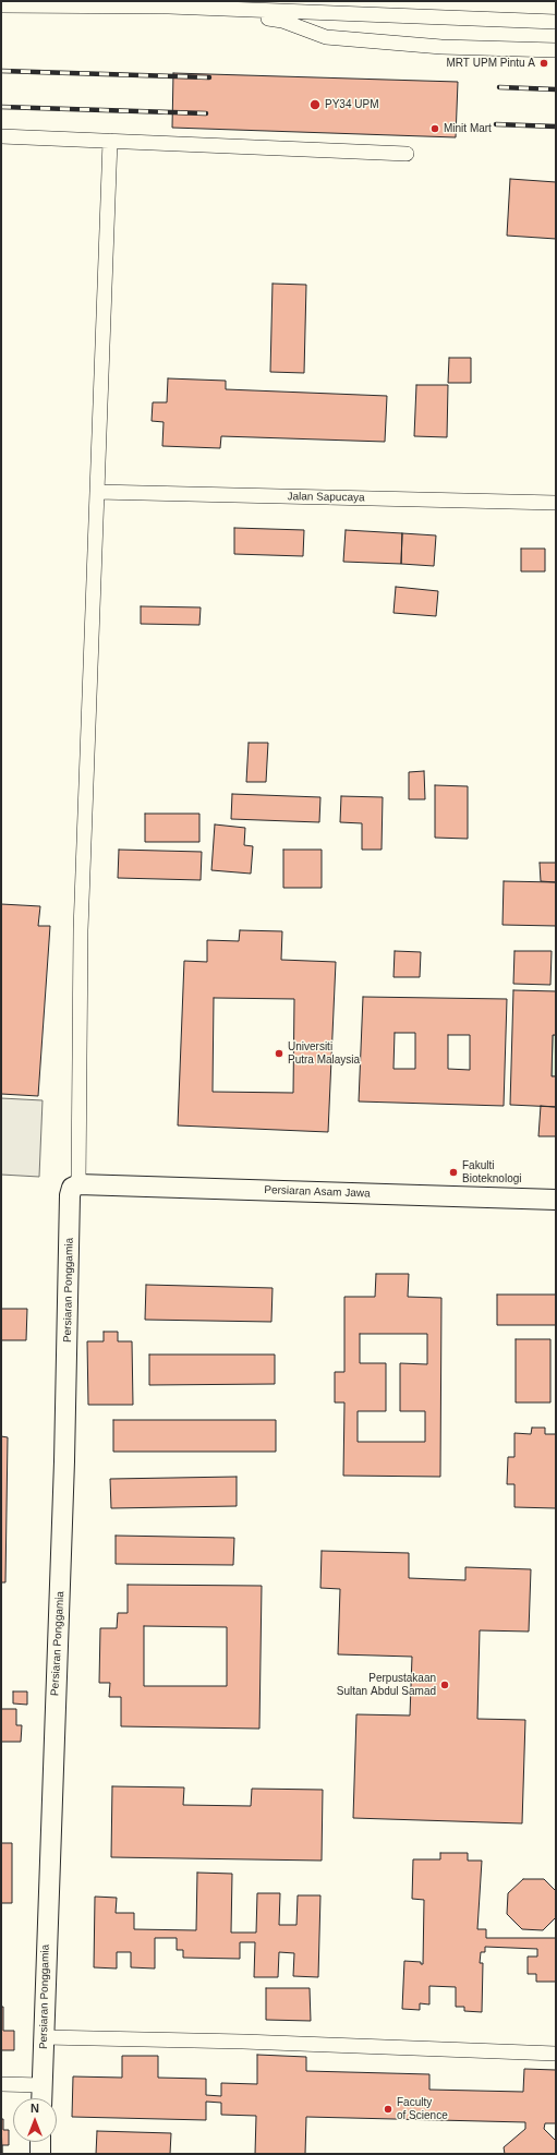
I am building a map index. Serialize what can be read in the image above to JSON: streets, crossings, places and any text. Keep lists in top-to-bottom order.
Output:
{
  "streets": {
    "street": ["Jalan Sapucaya", "Persiaran Asam Jawa", "Persiaran Ponggamia"]
  },
  "crossings": [
    ["Persiaran Asam Jawa", "Persiaran Ponggamia"]
  ],
  "places": [
    "MRT UPM Pintu A",
    "PY34 UPM",
    "Minit Mart",
    "Universiti Putra Malaysia",
    "Fakulti Bioteknologi",
    "Perpustakaan Sultan Abdul Samad",
    "Faculty of Science"
  ],
  "north": "top"
}
